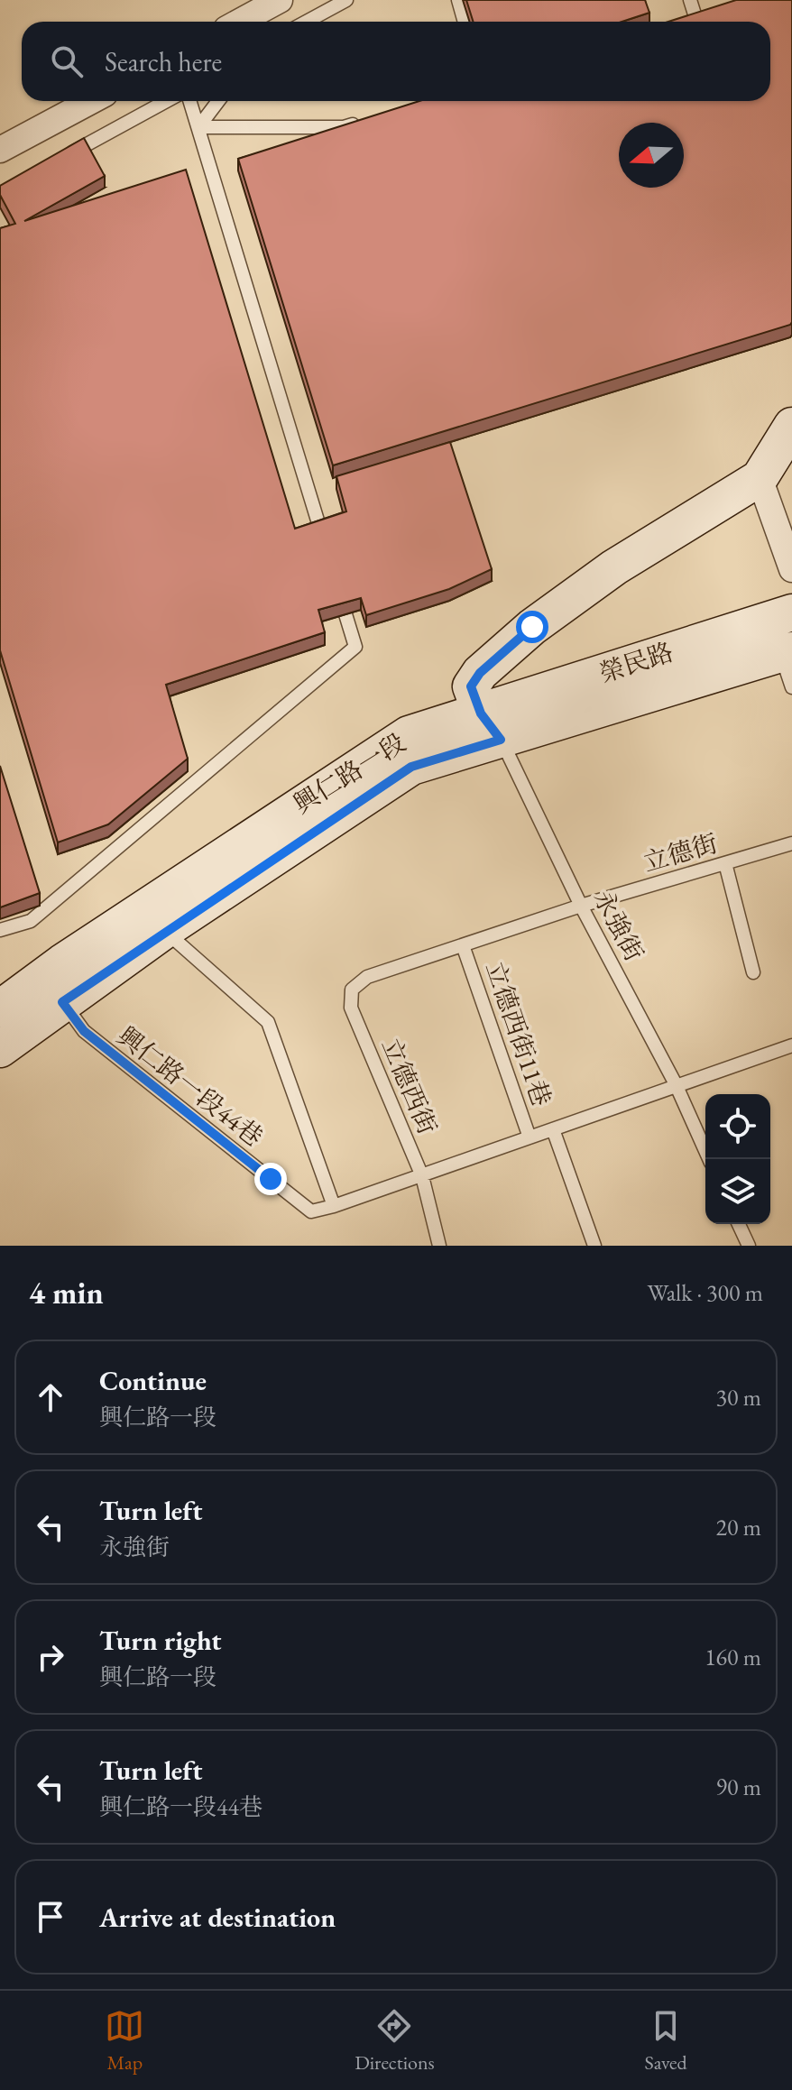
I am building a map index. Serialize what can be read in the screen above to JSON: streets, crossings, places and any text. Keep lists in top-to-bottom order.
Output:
{
  "streets": {
    "street": ["榮民路", "興仁路一段"],
    "lane": [
      "立德街",
      "永強街",
      "立德西街11巷",
      "興仁路一段44巷",
      "立德西街"
    ]
  },
  "crossings": [
    ["榮民路", "興仁路一段"],
    ["榮民路", "永強街"],
    ["興仁路一段", "永強街"],
    ["興仁路一段", "興仁路一段44巷"],
    ["立德街", "永強街"],
    ["立德街", "立德西街"],
    ["永強街", "立德西街"],
    ["立德西街11巷", "立德西街"]
  ],
  "north": "left",
  "page": {
    "search": "Search here",
    "heading": ["4 min", "Walk · 300 m"],
    "list": [
      ["Continue", "興仁路一段", "30 m"],
      ["Turn left", "永強街", "20 m"],
      ["Turn right", "興仁路一段", "160 m"],
      ["Turn left", "興仁路一段44巷", "90 m"],
      "Arrive at destination"
    ],
    "nav": ["Map", "Directions", "Saved"]
  }
}
